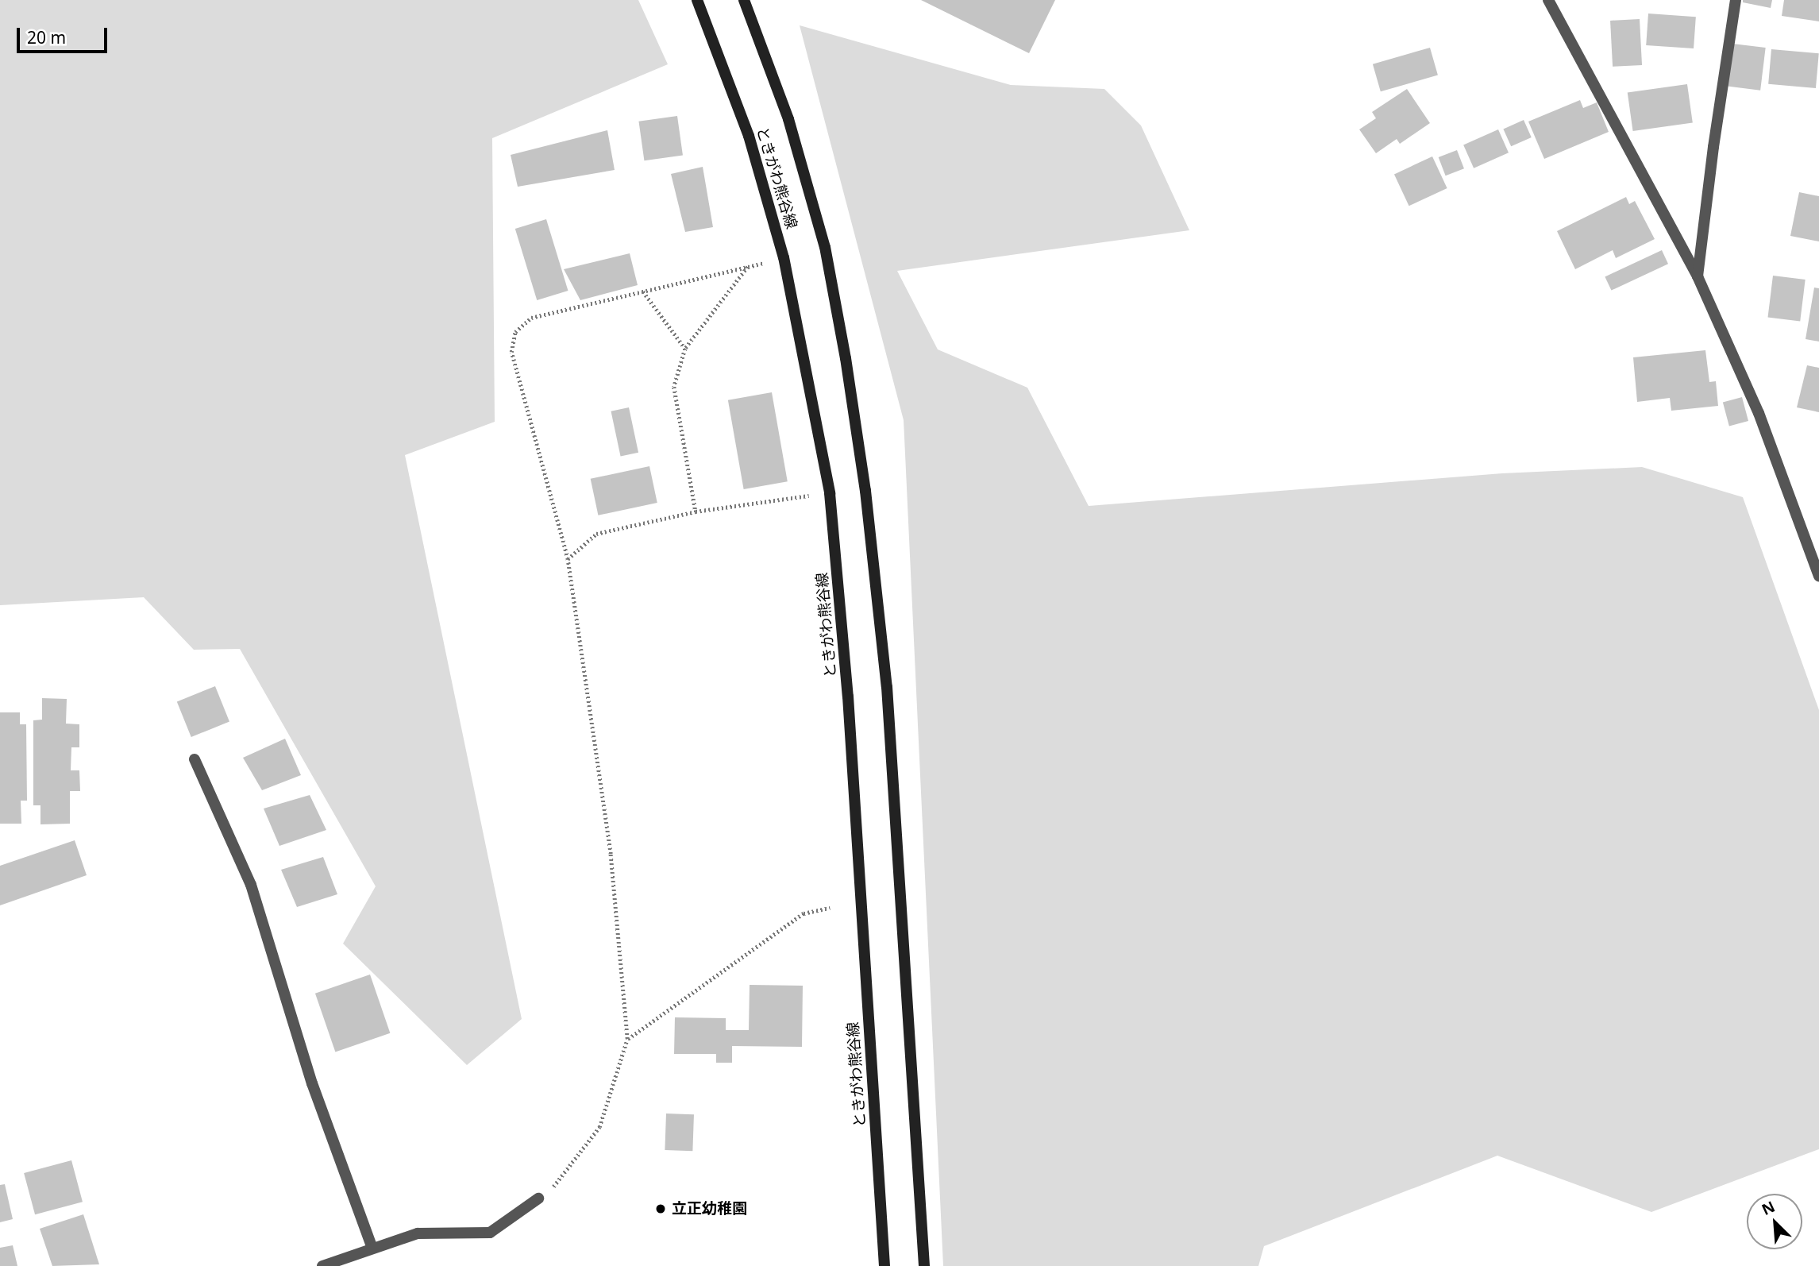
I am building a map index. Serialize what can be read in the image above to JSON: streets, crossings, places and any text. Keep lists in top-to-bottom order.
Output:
{
  "streets": {
    "main road": ["ときがわ熊谷線"]
  },
  "places": ["立正幼稚園"],
  "scale_bar": "20 m",
  "north": "top left"
}
